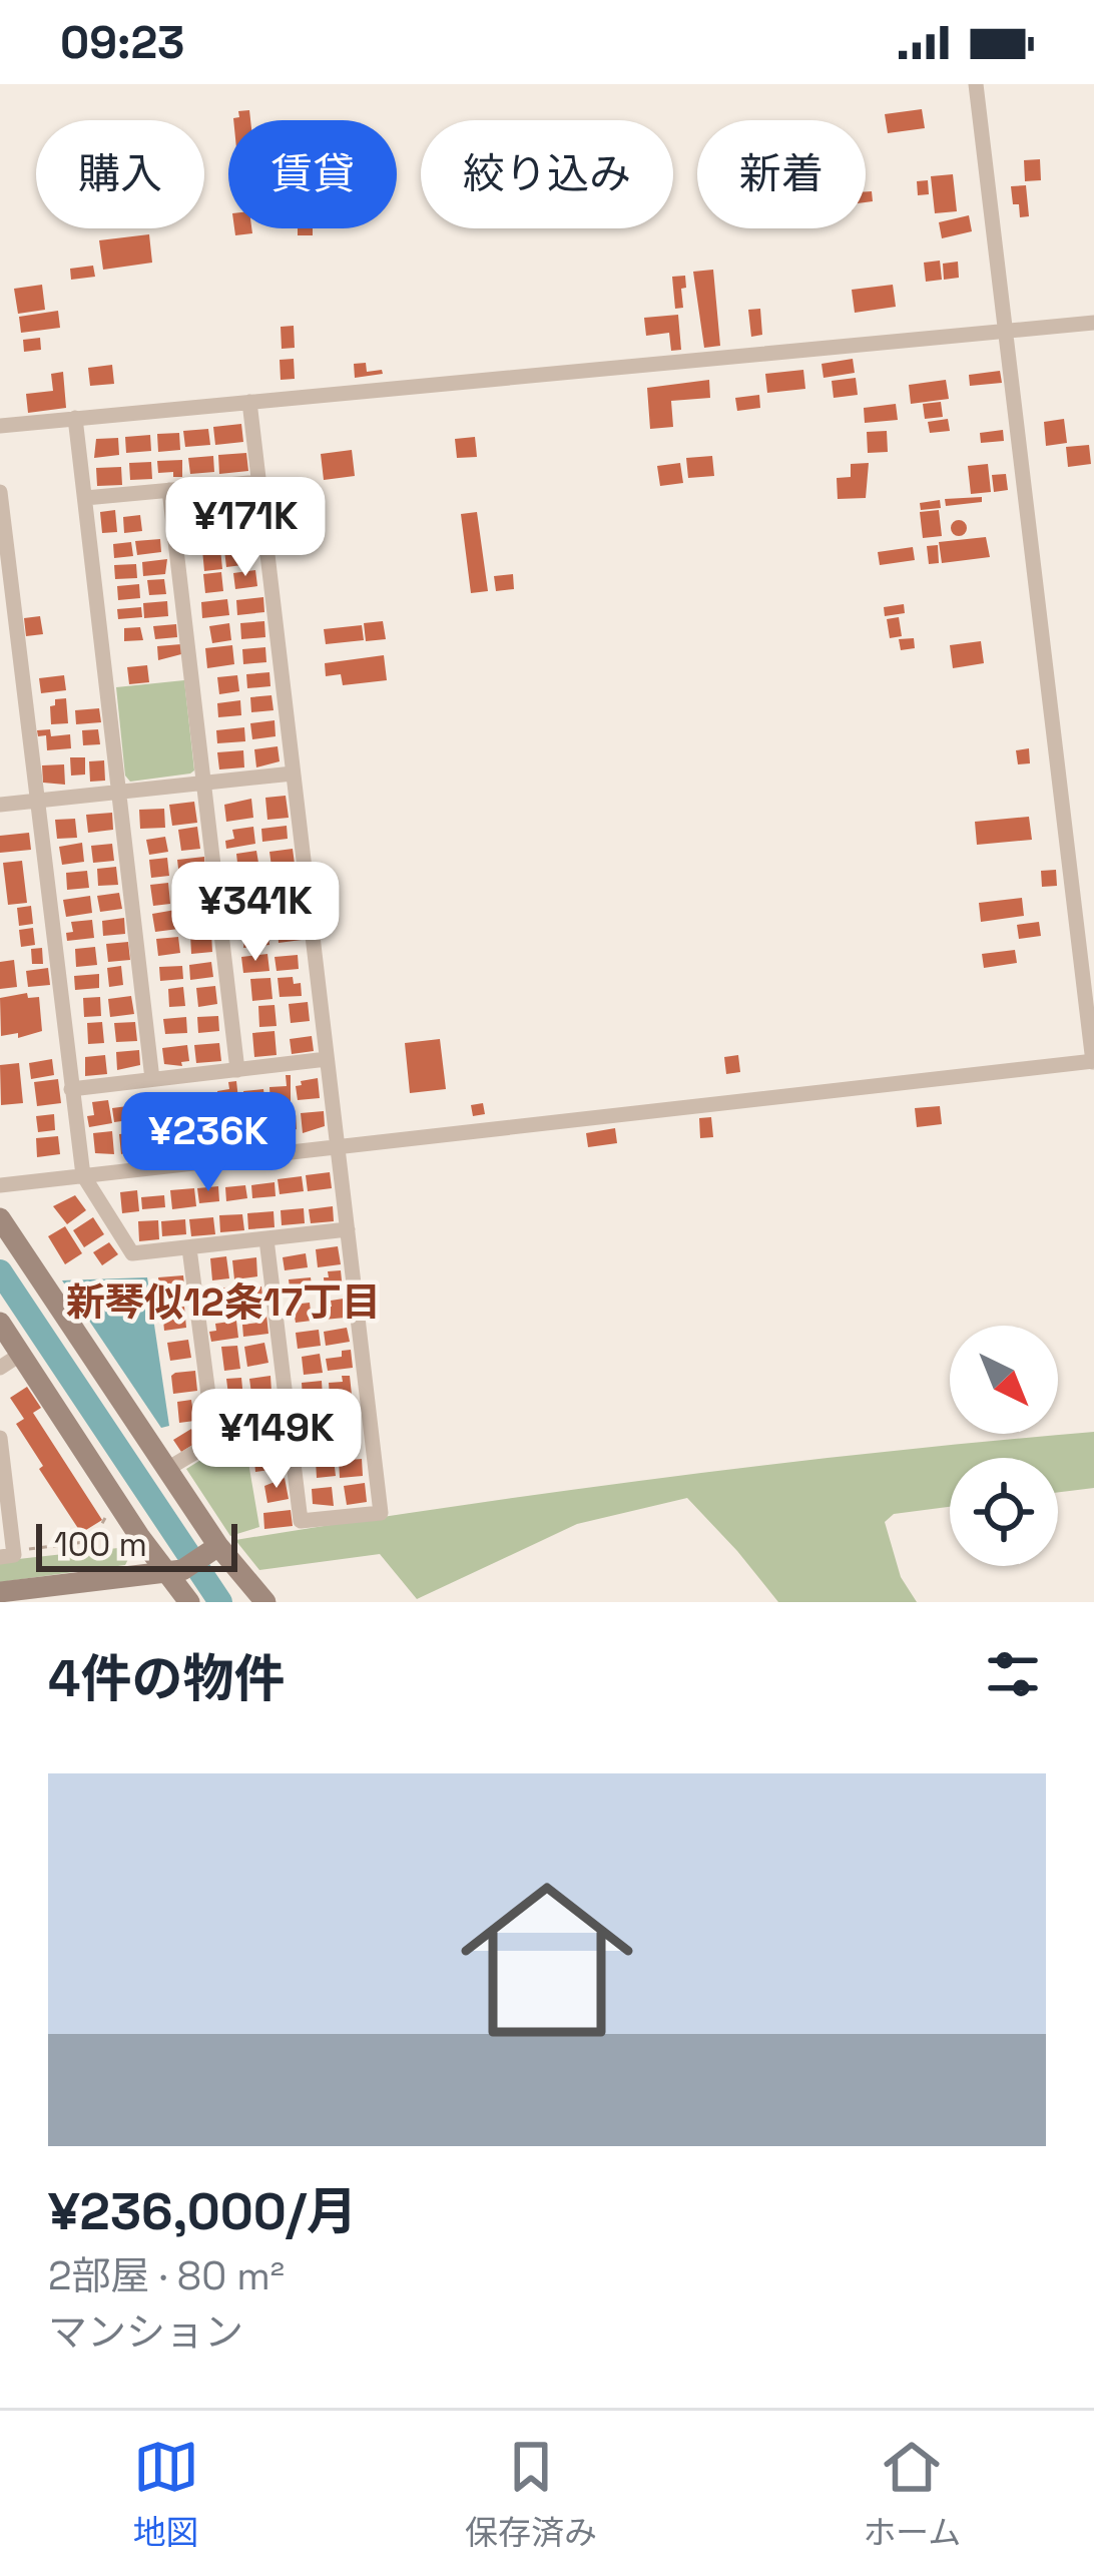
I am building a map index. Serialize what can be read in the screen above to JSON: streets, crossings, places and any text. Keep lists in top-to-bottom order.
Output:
{
  "districts": ["新琴似12条17丁目"],
  "scale_bar": "100 m",
  "north": "bottom right",
  "page": {
    "status": "09:23",
    "chip": [
      "購入",
      "賃貸",
      "絞り込み",
      "新着"
    ],
    "price": [
      "¥171K",
      "¥341K",
      "¥236K",
      "¥149K"
    ],
    "scale": "100 m",
    "heading": "4件の物件",
    "list": [
      {
        "name": "¥236,000/月",
        "note": "2部屋 · 80 m² · マンション"
      }
    ],
    "tabs": ["地図", "保存済み", "ホーム"]
  }
}
